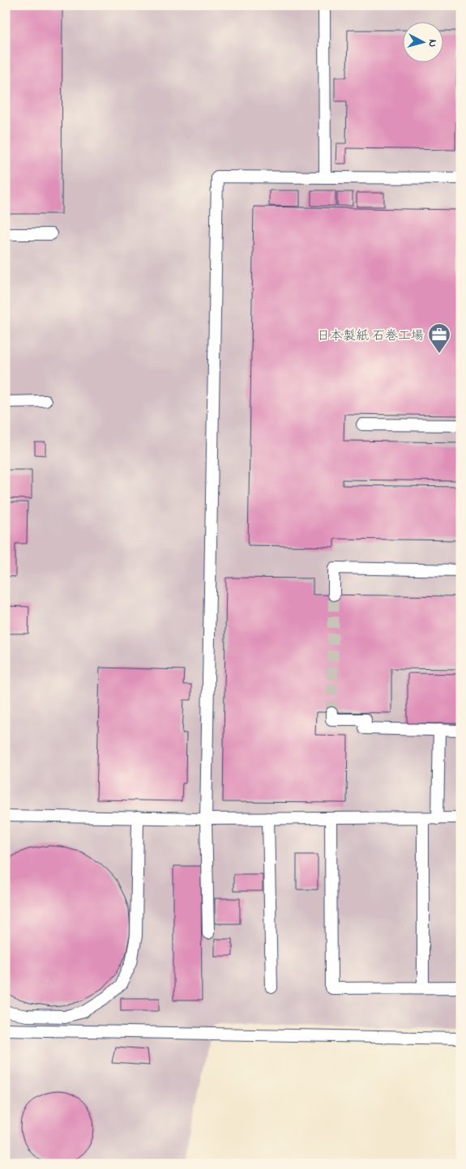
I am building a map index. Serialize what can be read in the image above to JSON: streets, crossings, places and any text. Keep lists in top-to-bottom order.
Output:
{
  "places": {
    "office": ["日本製紙 石巻工場"]
  },
  "north": "right"
}
